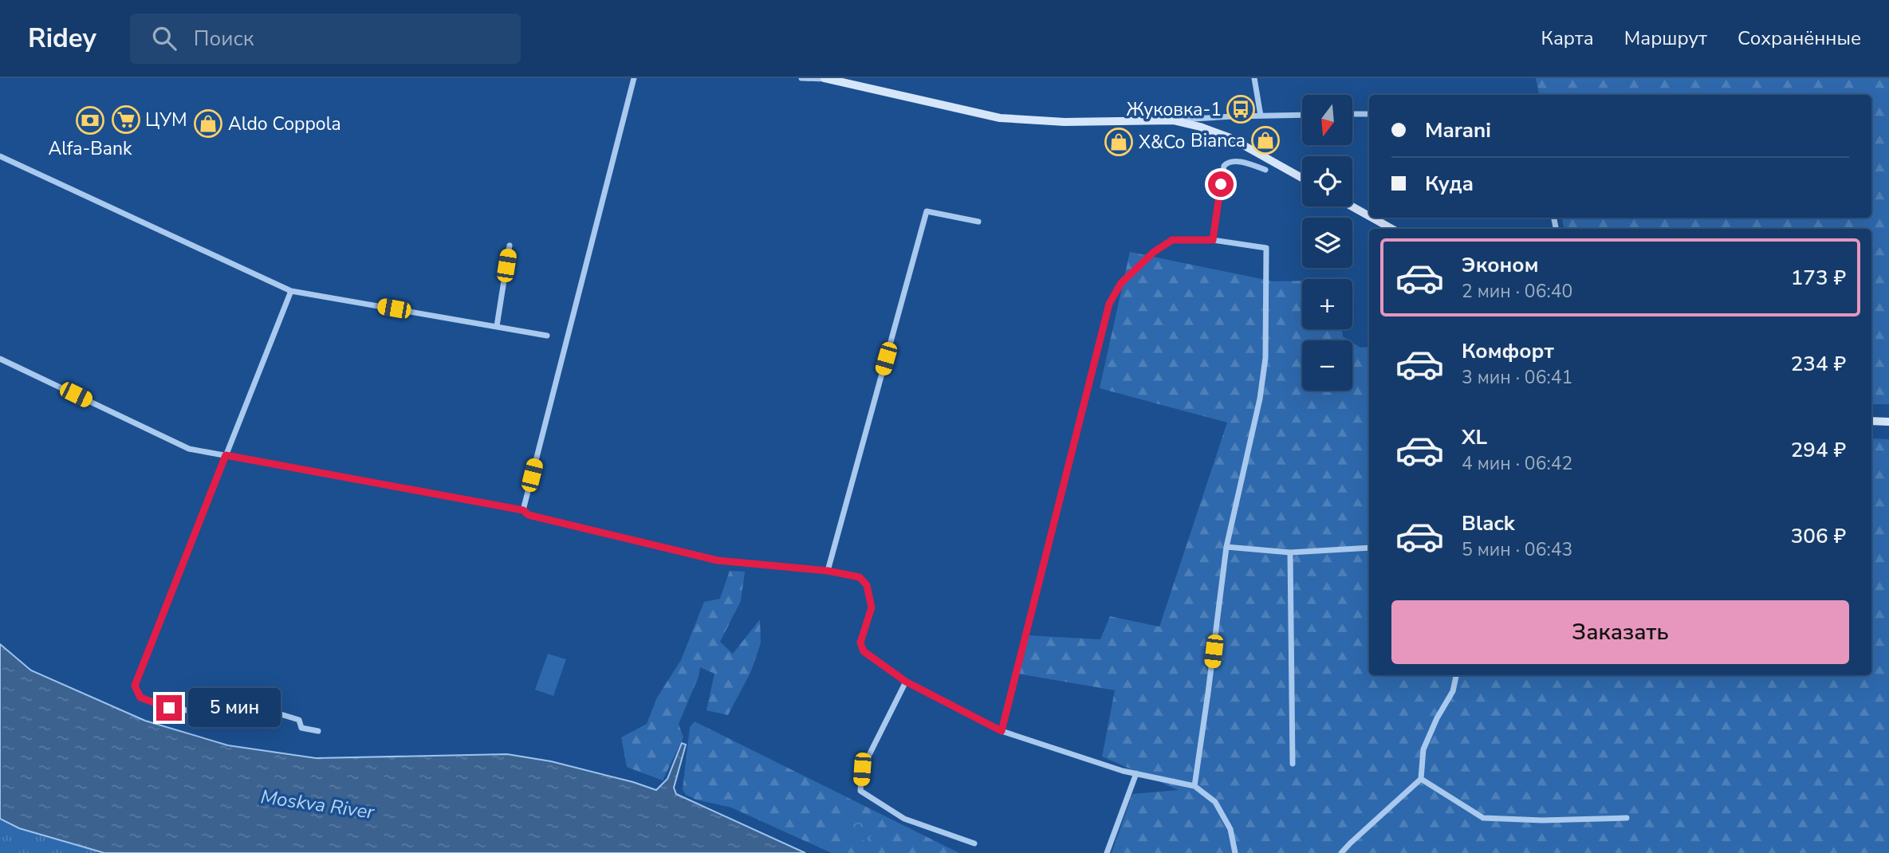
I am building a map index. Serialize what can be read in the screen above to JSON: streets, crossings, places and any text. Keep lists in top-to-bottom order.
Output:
{
  "water": ["Moskva River"],
  "places": {
    "bus stop": ["Жуковка-1"],
    "supermarket": ["ЦУМ"],
    "bank": ["Alfa-Bank"],
    "shop": ["Aldo Coppola", "Bianca", "X&Co"]
  },
  "north": "bottom",
  "page": {
    "header": "Ridey",
    "search": "Поиск",
    "nav": ["Карта", "Маршрут", "Сохранённые"],
    "map_buttons": ["+", "−"],
    "banner": ["Marani", "Куда"],
    "list": [
      {
        "name": "Эконом",
        "note": "2 мин · 06:40",
        "value": "173 ₽"
      },
      {
        "name": "Комфорт",
        "note": "3 мин · 06:41",
        "value": "234 ₽"
      },
      {
        "name": "XL",
        "note": "4 мин · 06:42",
        "value": "294 ₽"
      },
      {
        "name": "Black",
        "note": "5 мин · 06:43",
        "value": "306 ₽"
      }
    ],
    "buttons": "Заказать",
    "bubble": "5 мин"
  }
}
